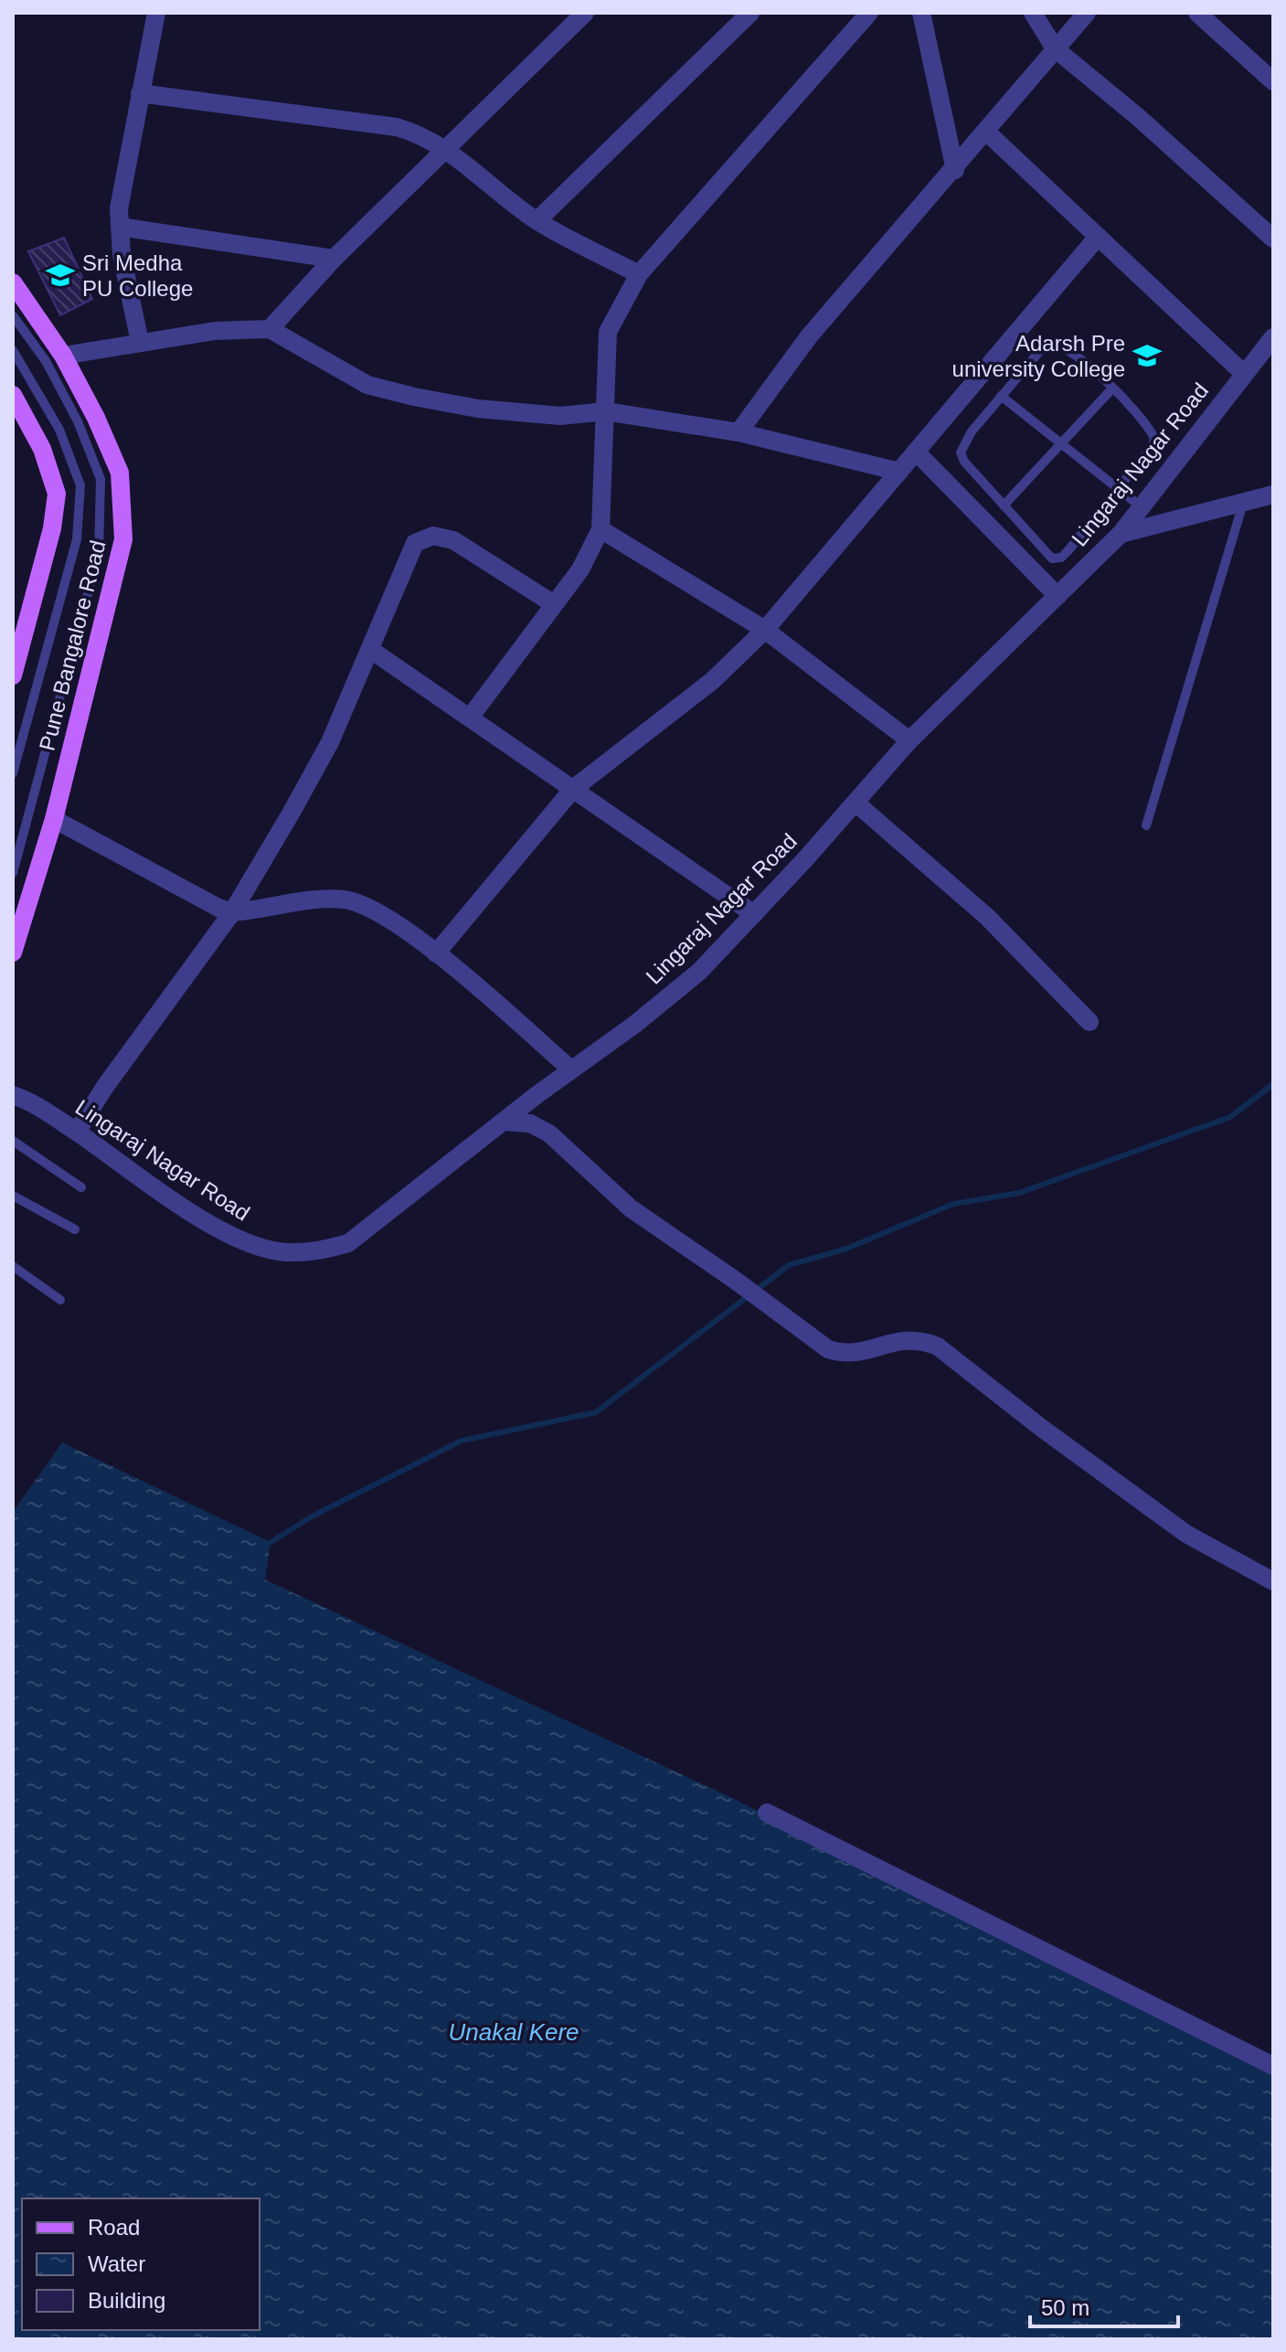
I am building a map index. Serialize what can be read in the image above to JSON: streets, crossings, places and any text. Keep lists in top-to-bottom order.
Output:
{
  "streets": {
    "main road": ["Pune Bangalore Road"],
    "street": ["Lingaraj Nagar Road"]
  },
  "water": ["Unakal Kere"],
  "places": {
    "school or university": ["Sri Medha PU College", "Adarsh Pre university College"]
  },
  "legend": ["Road", "Water", "Building"],
  "scale_bar": "50 m"
}
